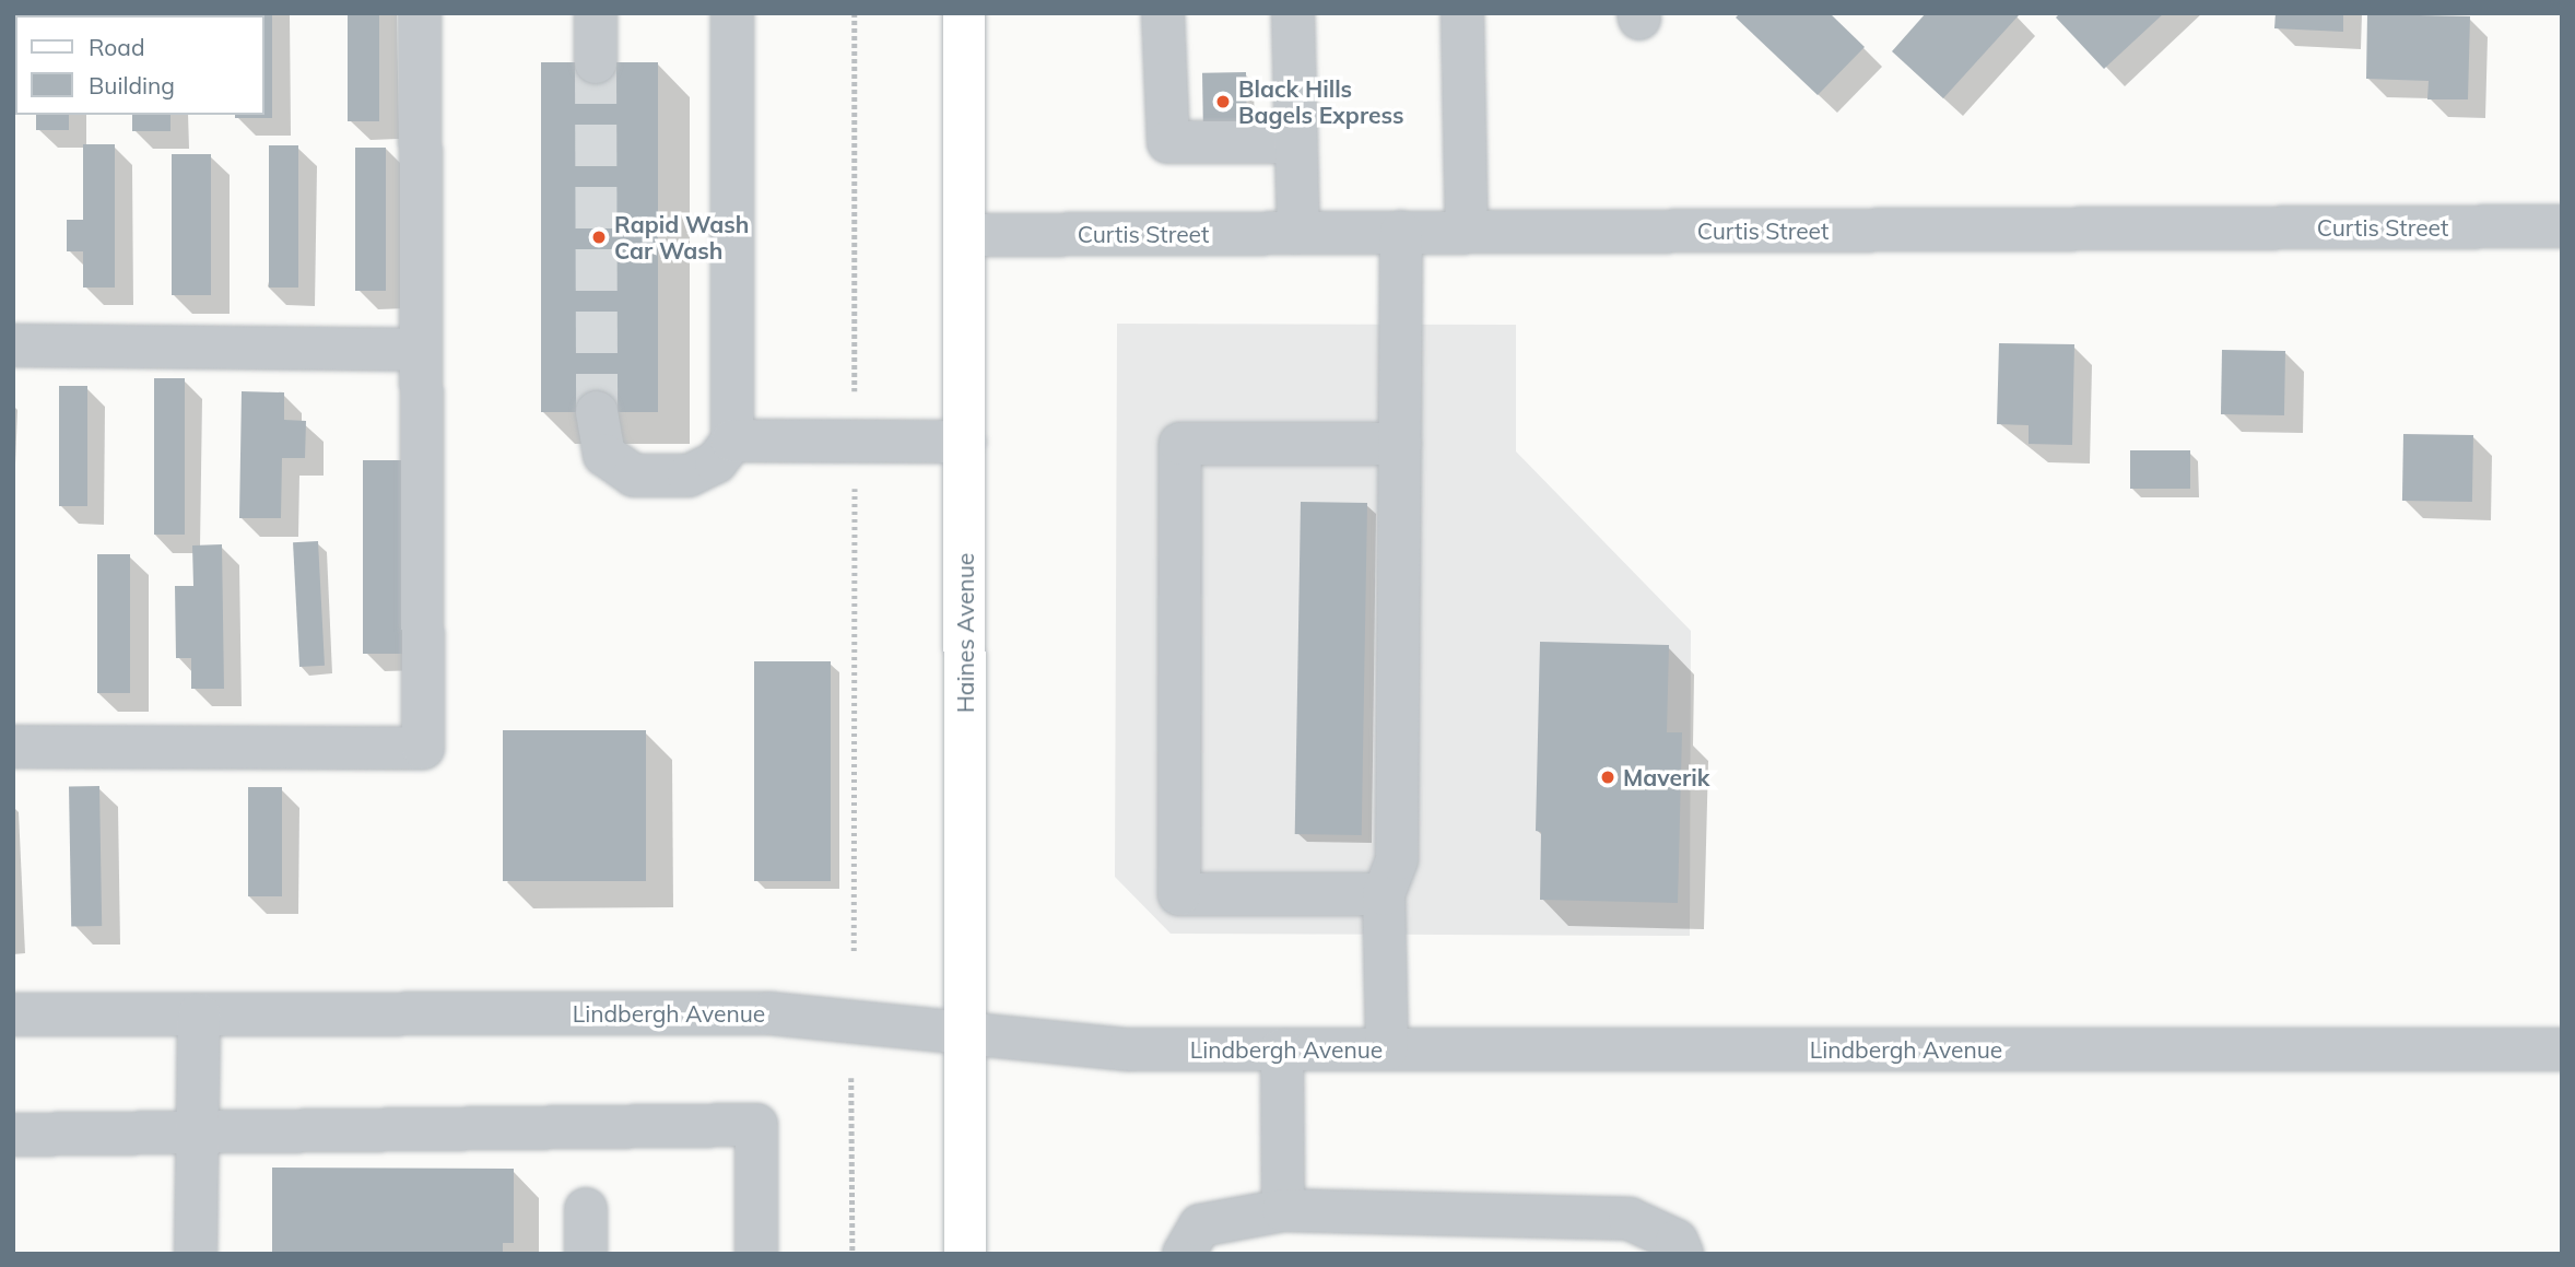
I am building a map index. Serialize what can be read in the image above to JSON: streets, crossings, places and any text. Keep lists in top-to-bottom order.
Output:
{
  "streets": {
    "main road": ["Haines Avenue"],
    "street": ["Curtis Street", "Lindbergh Avenue"]
  },
  "crossings": [
    ["Curtis Street", "Haines Avenue"],
    ["Haines Avenue", "Lindbergh Avenue"]
  ],
  "places": ["Black Hills Bagels Express", "Rapid Wash Car Wash", "Maverik"],
  "legend": ["Road", "Building"]
}
